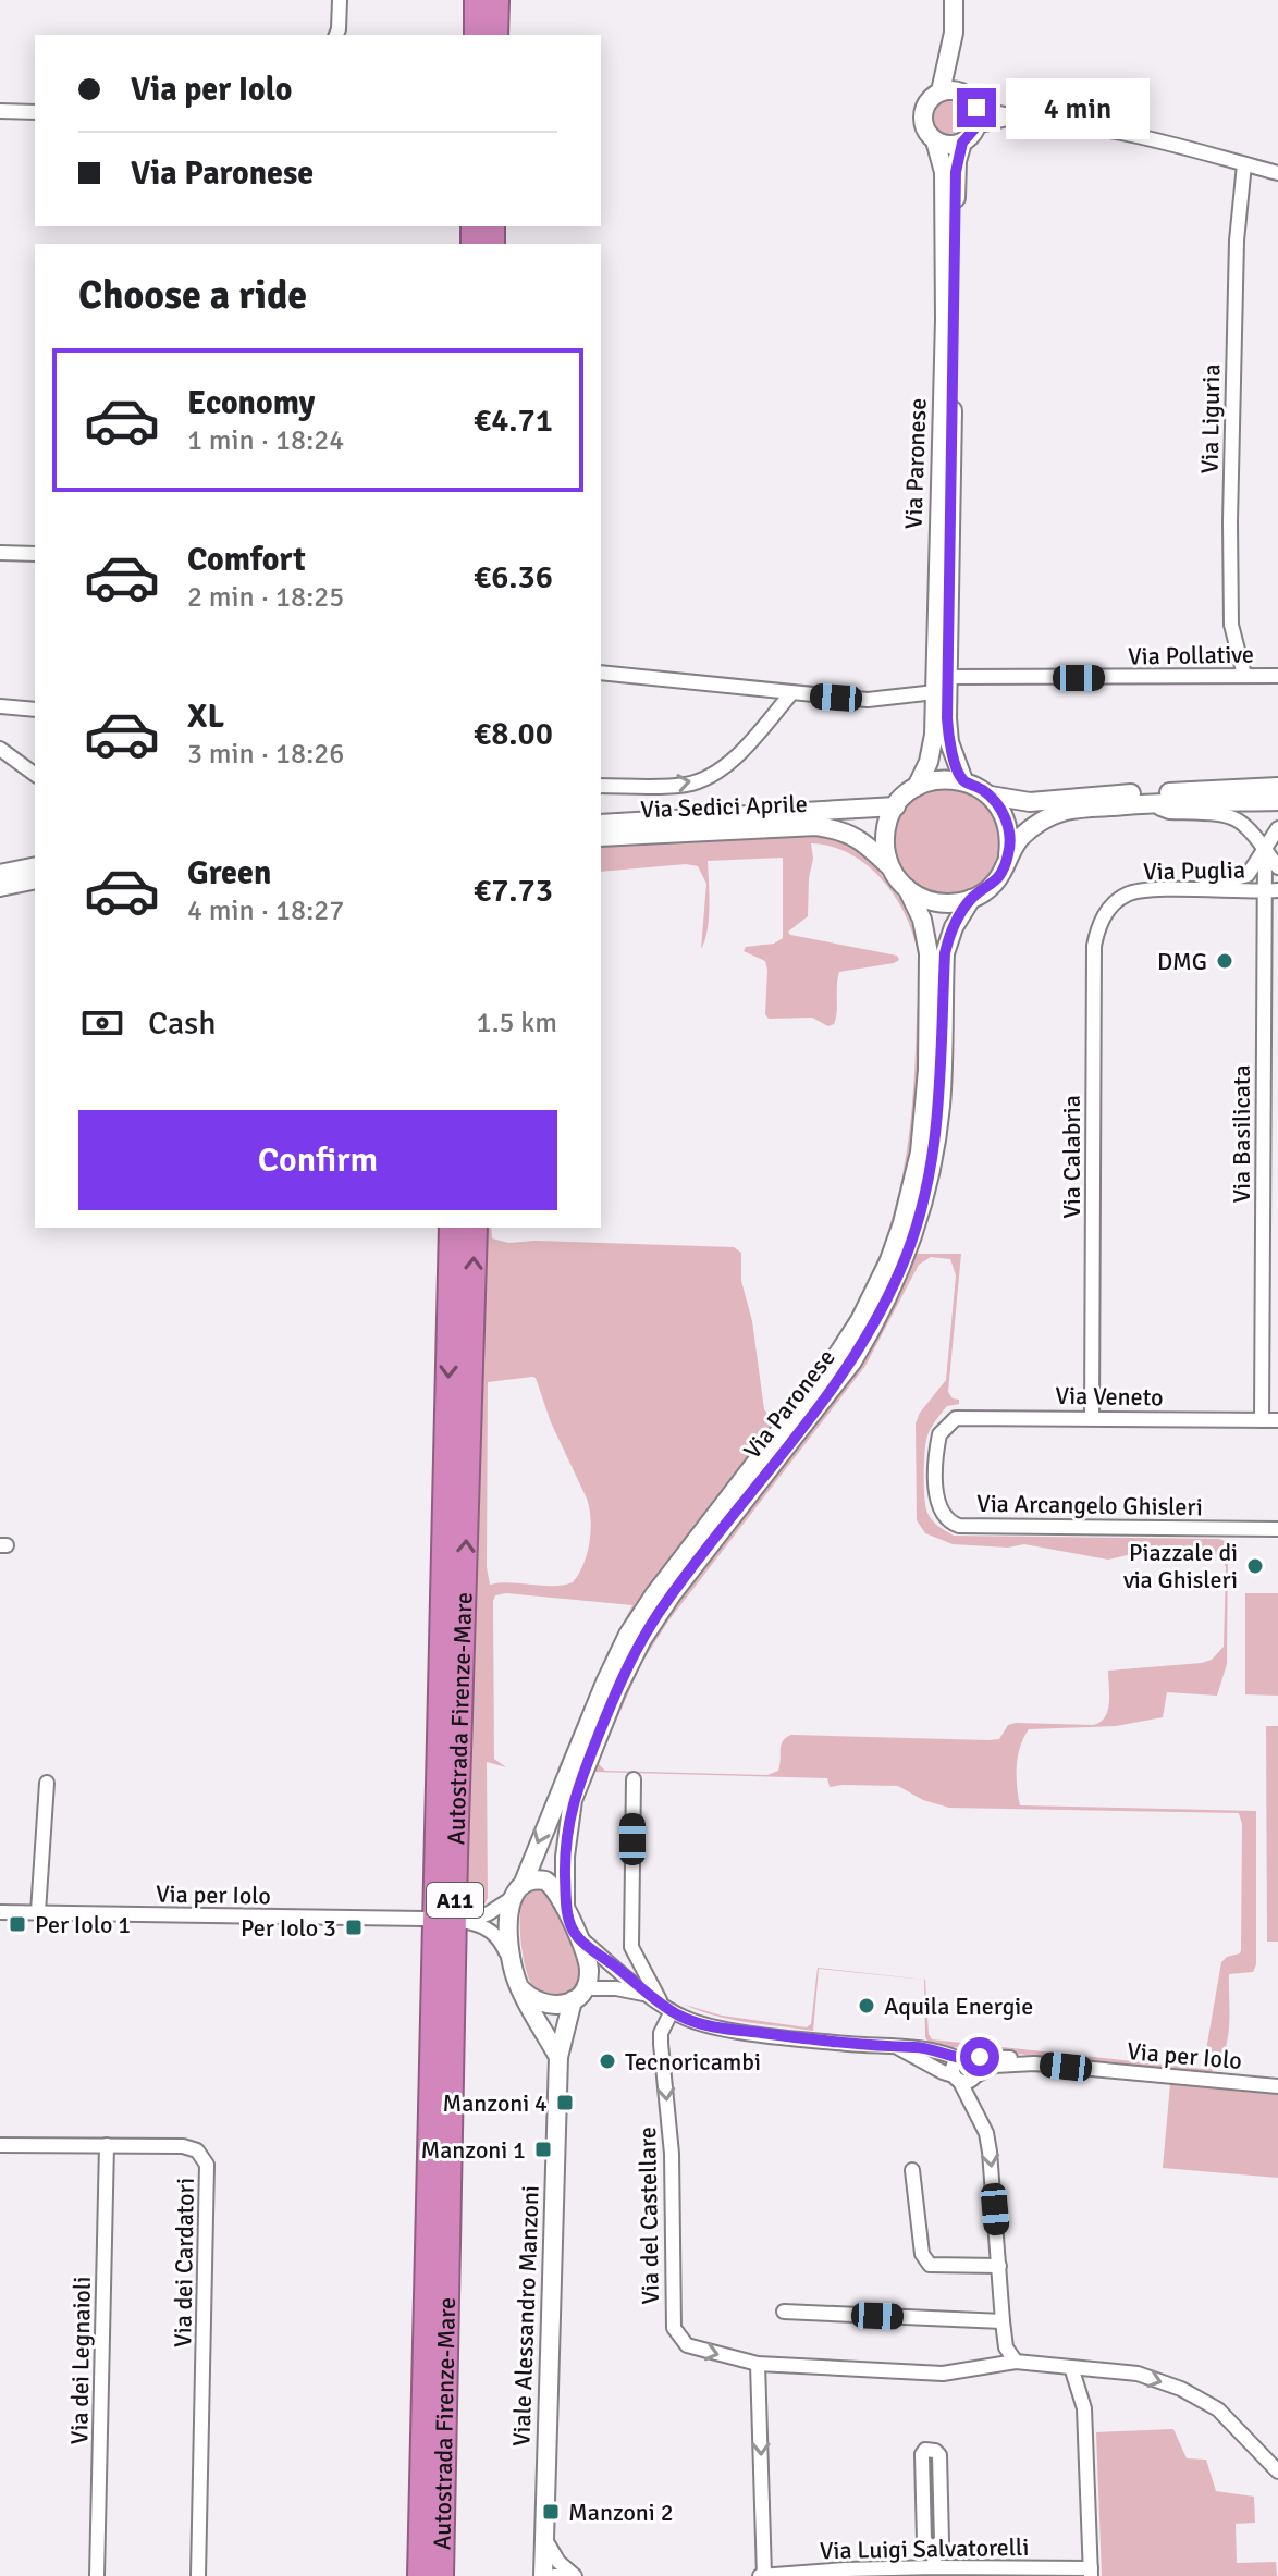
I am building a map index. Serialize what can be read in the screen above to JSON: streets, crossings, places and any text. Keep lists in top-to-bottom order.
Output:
{
  "streets": {
    "highway": ["Autostrada Firenze-Mare", "A11"],
    "main road": ["Via Paronese", "Via Sedici Aprile", "Viale Alessandro Manzoni"],
    "street": [
      "Via Liguria",
      "Via Pollative",
      "Via Puglia",
      "Via Basilicata",
      "Via Calabria",
      "Via Veneto",
      "Via Arcangelo Ghisleri",
      "Via per Iolo",
      "Via del Castellare",
      "Via dei Cardatori",
      "Via dei Legnaioli",
      "Via Luigi Salvatorelli"
    ]
  },
  "crossings": [
    ["Via Liguria", "Via Pollative"],
    ["Via Paronese", "Via Pollative"],
    ["Via Paronese", "Via Sedici Aprile"],
    ["Via Paronese", "Viale Alessandro Manzoni"],
    ["Via Puglia", "Via Basilicata"],
    ["Via Puglia", "Via Calabria"],
    ["Via Basilicata", "Via Veneto"],
    ["Via Calabria", "Via Veneto"],
    ["Via Veneto", "Via Arcangelo Ghisleri"],
    ["Via per Iolo", "Via del Castellare"],
    ["Via per Iolo", "Viale Alessandro Manzoni"],
    ["Via dei Cardatori", "Via dei Legnaioli"]
  ],
  "one_way": ["Via del Castellare"],
  "places": {
    "other": [
      "DMG",
      "Piazzale di via Ghisleri",
      "Aquila Energie",
      "Tecnoricambi"
    ],
    "transit": [
      "Per Iolo 1",
      "Per Iolo 3",
      "Manzoni 4",
      "Manzoni 1",
      "Manzoni 2"
    ]
  },
  "page": {
    "banner": ["Via per Iolo", "Via Paronese"],
    "bubble": "4 min",
    "heading": "Choose a ride",
    "list": [
      {
        "name": "Economy",
        "note": "1 min · 18:24",
        "value": "€4.71"
      },
      {
        "name": "Comfort",
        "note": "2 min · 18:25",
        "value": "€6.36"
      },
      {
        "name": "XL",
        "note": "3 min · 18:26",
        "value": "€8.00"
      },
      {
        "name": "Green",
        "note": "4 min · 18:27",
        "value": "€7.73"
      }
    ],
    "pay": ["Cash", "1.5 km"],
    "buttons": "Confirm"
  }
}
